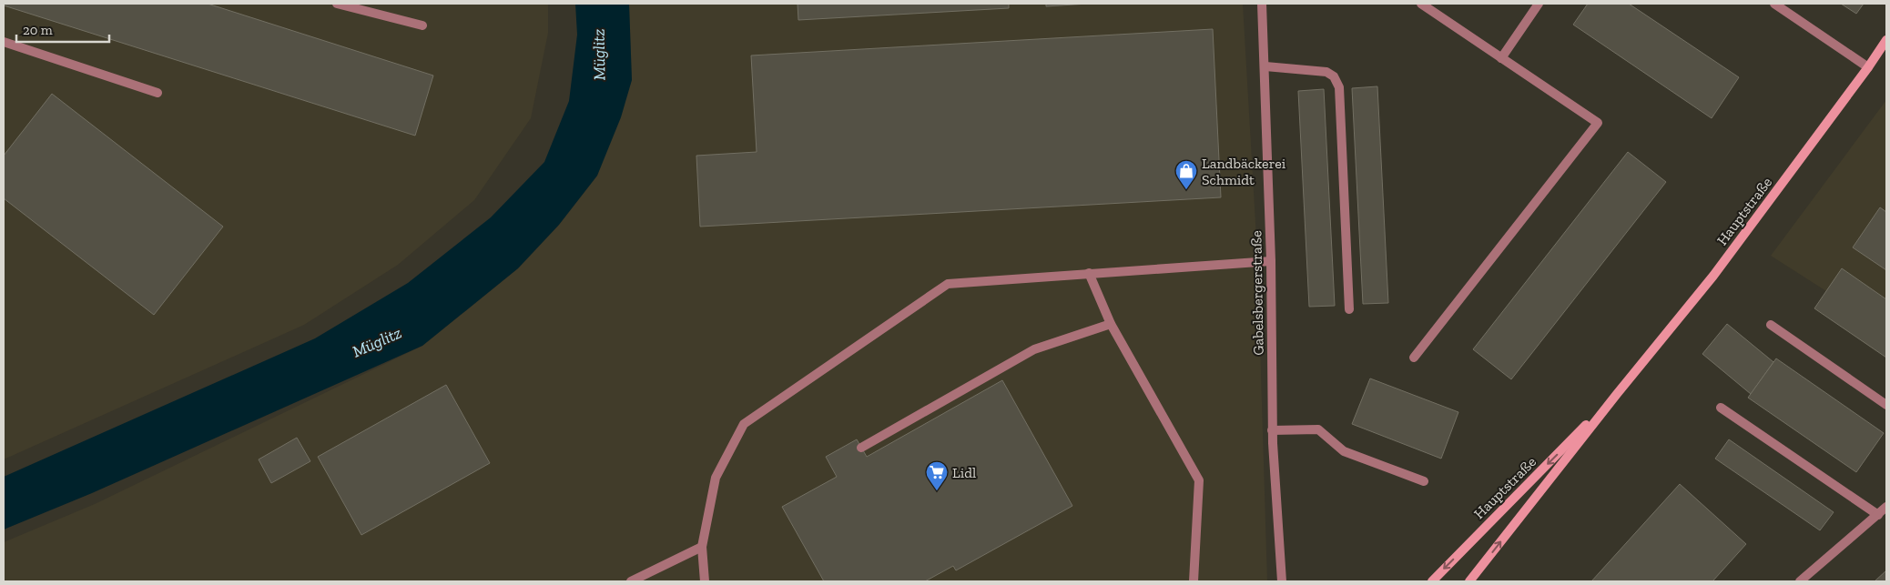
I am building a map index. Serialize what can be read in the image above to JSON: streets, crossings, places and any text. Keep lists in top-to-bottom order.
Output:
{
  "streets": {
    "main road": ["Hauptstraße"],
    "street": ["Gabelsbergerstraße"]
  },
  "water": ["Müglitz"],
  "places": {
    "shop": ["Landbäckerei Schmidt"],
    "supermarket": ["Lidl"]
  },
  "scale_bar": "20 m"
}
